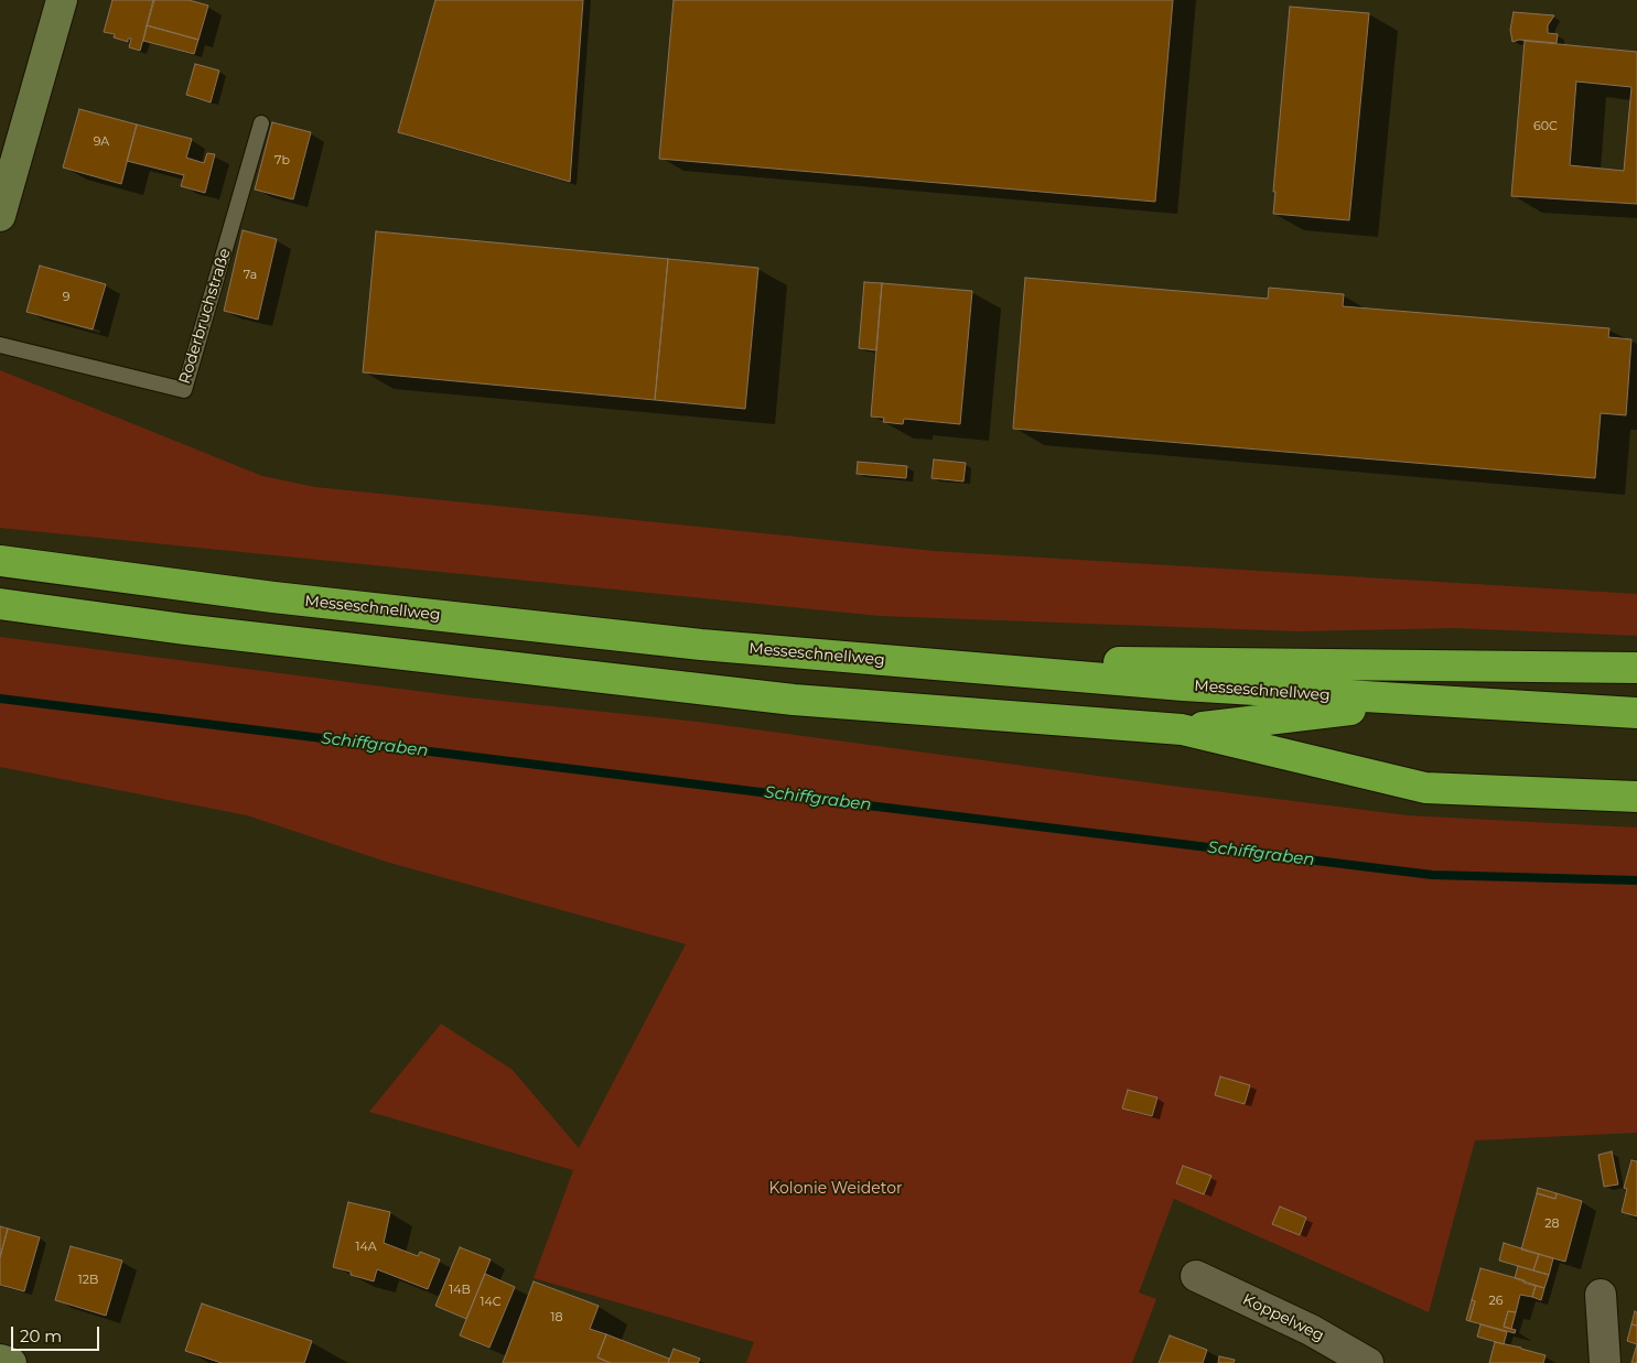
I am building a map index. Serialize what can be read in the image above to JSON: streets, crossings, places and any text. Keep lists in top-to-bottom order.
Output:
{
  "streets": {
    "highway": ["Messeschnellweg"],
    "street": ["Koppelweg"],
    "lane": ["Roderbruchstraße"]
  },
  "water": ["Schiffgraben"],
  "parks": ["Kolonie Weidetor"],
  "house_numbers": [
    "60C",
    "9A",
    "7b",
    "7a",
    "9",
    "28",
    "14A",
    "12B",
    "14B",
    "26",
    "14C",
    "18"
  ],
  "scale_bar": "20 m"
}
